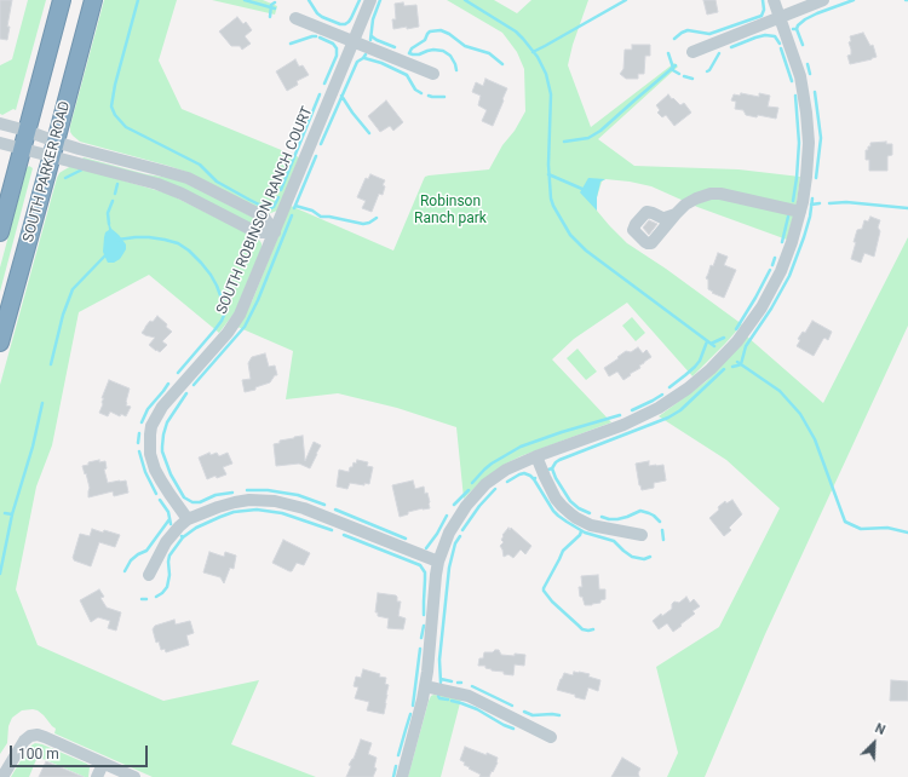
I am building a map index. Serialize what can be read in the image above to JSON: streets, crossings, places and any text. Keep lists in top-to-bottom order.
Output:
{
  "streets": {
    "highway": ["SOUTH PARKER ROAD"],
    "street": ["SOUTH ROBINSON RANCH COURT"]
  },
  "parks": ["Robinson Ranch park"],
  "scale_bar": "100 m",
  "north": "top right"
}
